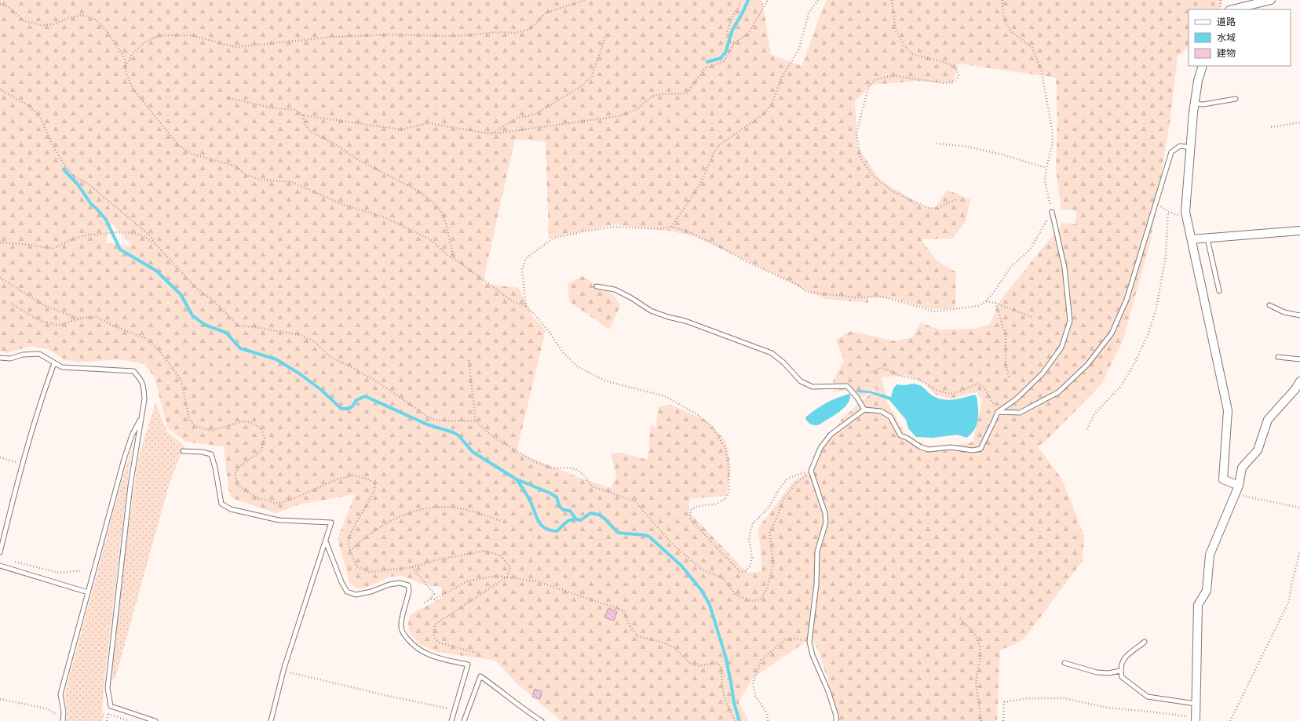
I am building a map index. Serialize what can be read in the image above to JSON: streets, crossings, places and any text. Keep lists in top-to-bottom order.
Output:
{
  "legend": ["道路", "水域", "建物"]
}
